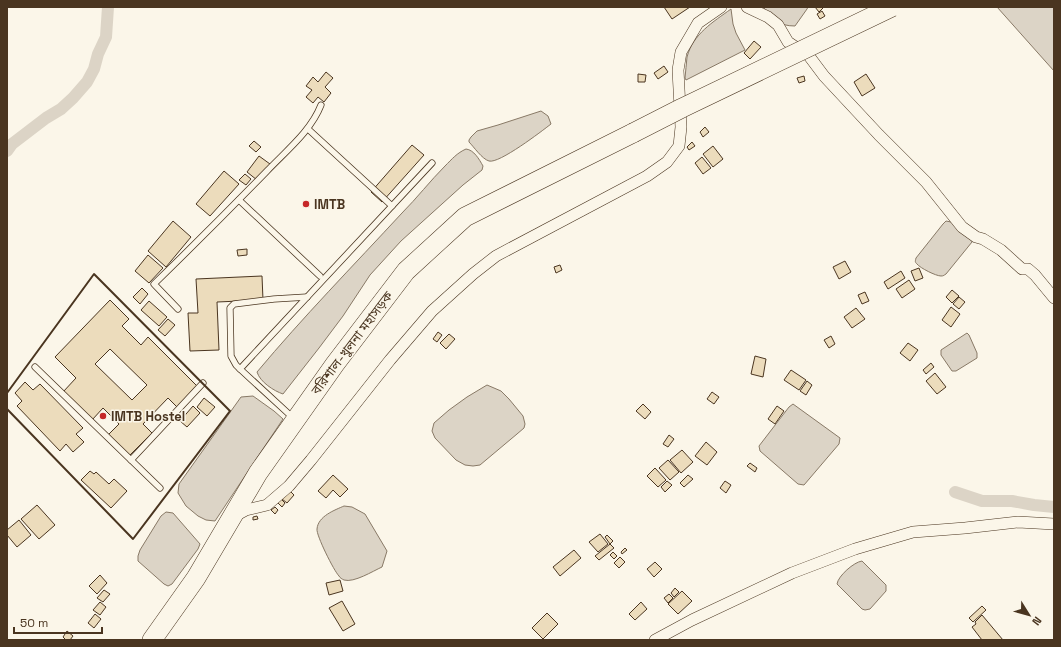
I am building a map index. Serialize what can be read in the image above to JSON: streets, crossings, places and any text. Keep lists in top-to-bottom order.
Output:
{
  "streets": {
    "highway": ["বরিশাল-খুলনা মহাসড়ক"]
  },
  "places": ["IMTB", "IMTB Hostel"],
  "scale_bar": "50 m",
  "north": "bottom right"
}
